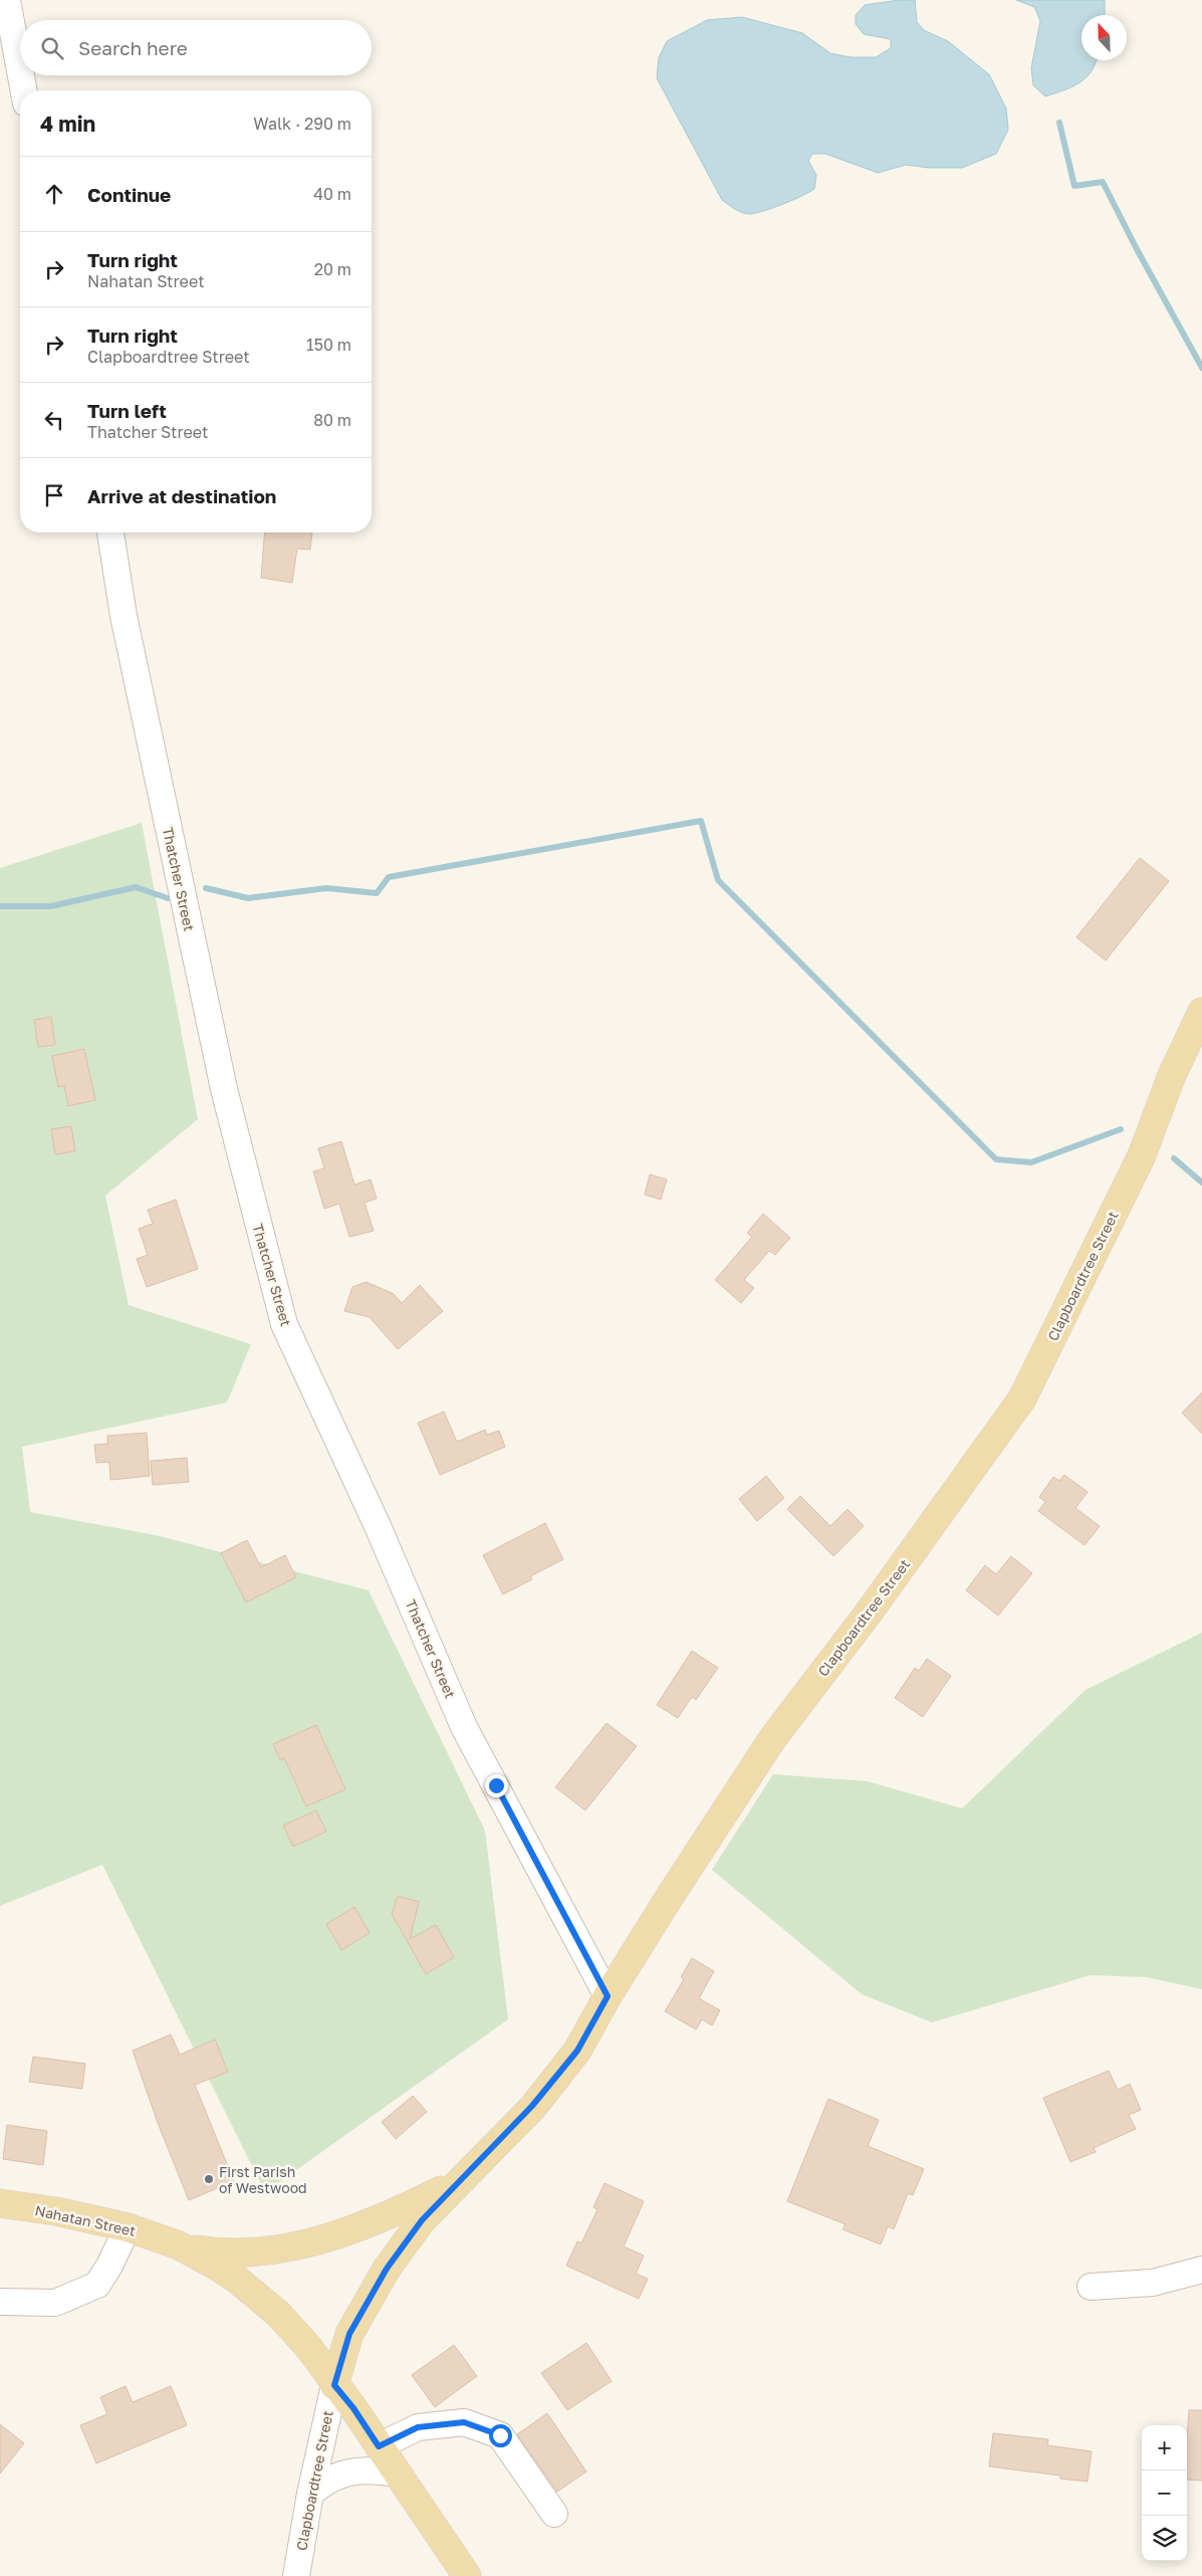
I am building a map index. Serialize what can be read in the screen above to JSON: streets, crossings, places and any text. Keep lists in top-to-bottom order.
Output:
{
  "streets": {
    "main road": ["Clapboardtree Street", "Nahatan Street"],
    "street": ["Thatcher Street"]
  },
  "crossings": [
    ["Thatcher Street", "Clapboardtree Street"],
    ["Clapboardtree Street", "Nahatan Street"]
  ],
  "places": ["First Parish of Westwood"],
  "north": "top",
  "page": {
    "search": "Search here",
    "heading": ["4 min", "Walk · 290 m"],
    "list": [
      ["Continue", "40 m"],
      ["Turn right", "Nahatan Street", "20 m"],
      ["Turn right", "Clapboardtree Street", "150 m"],
      ["Turn left", "Thatcher Street", "80 m"],
      "Arrive at destination"
    ],
    "map_buttons": ["+", "−"]
  }
}
